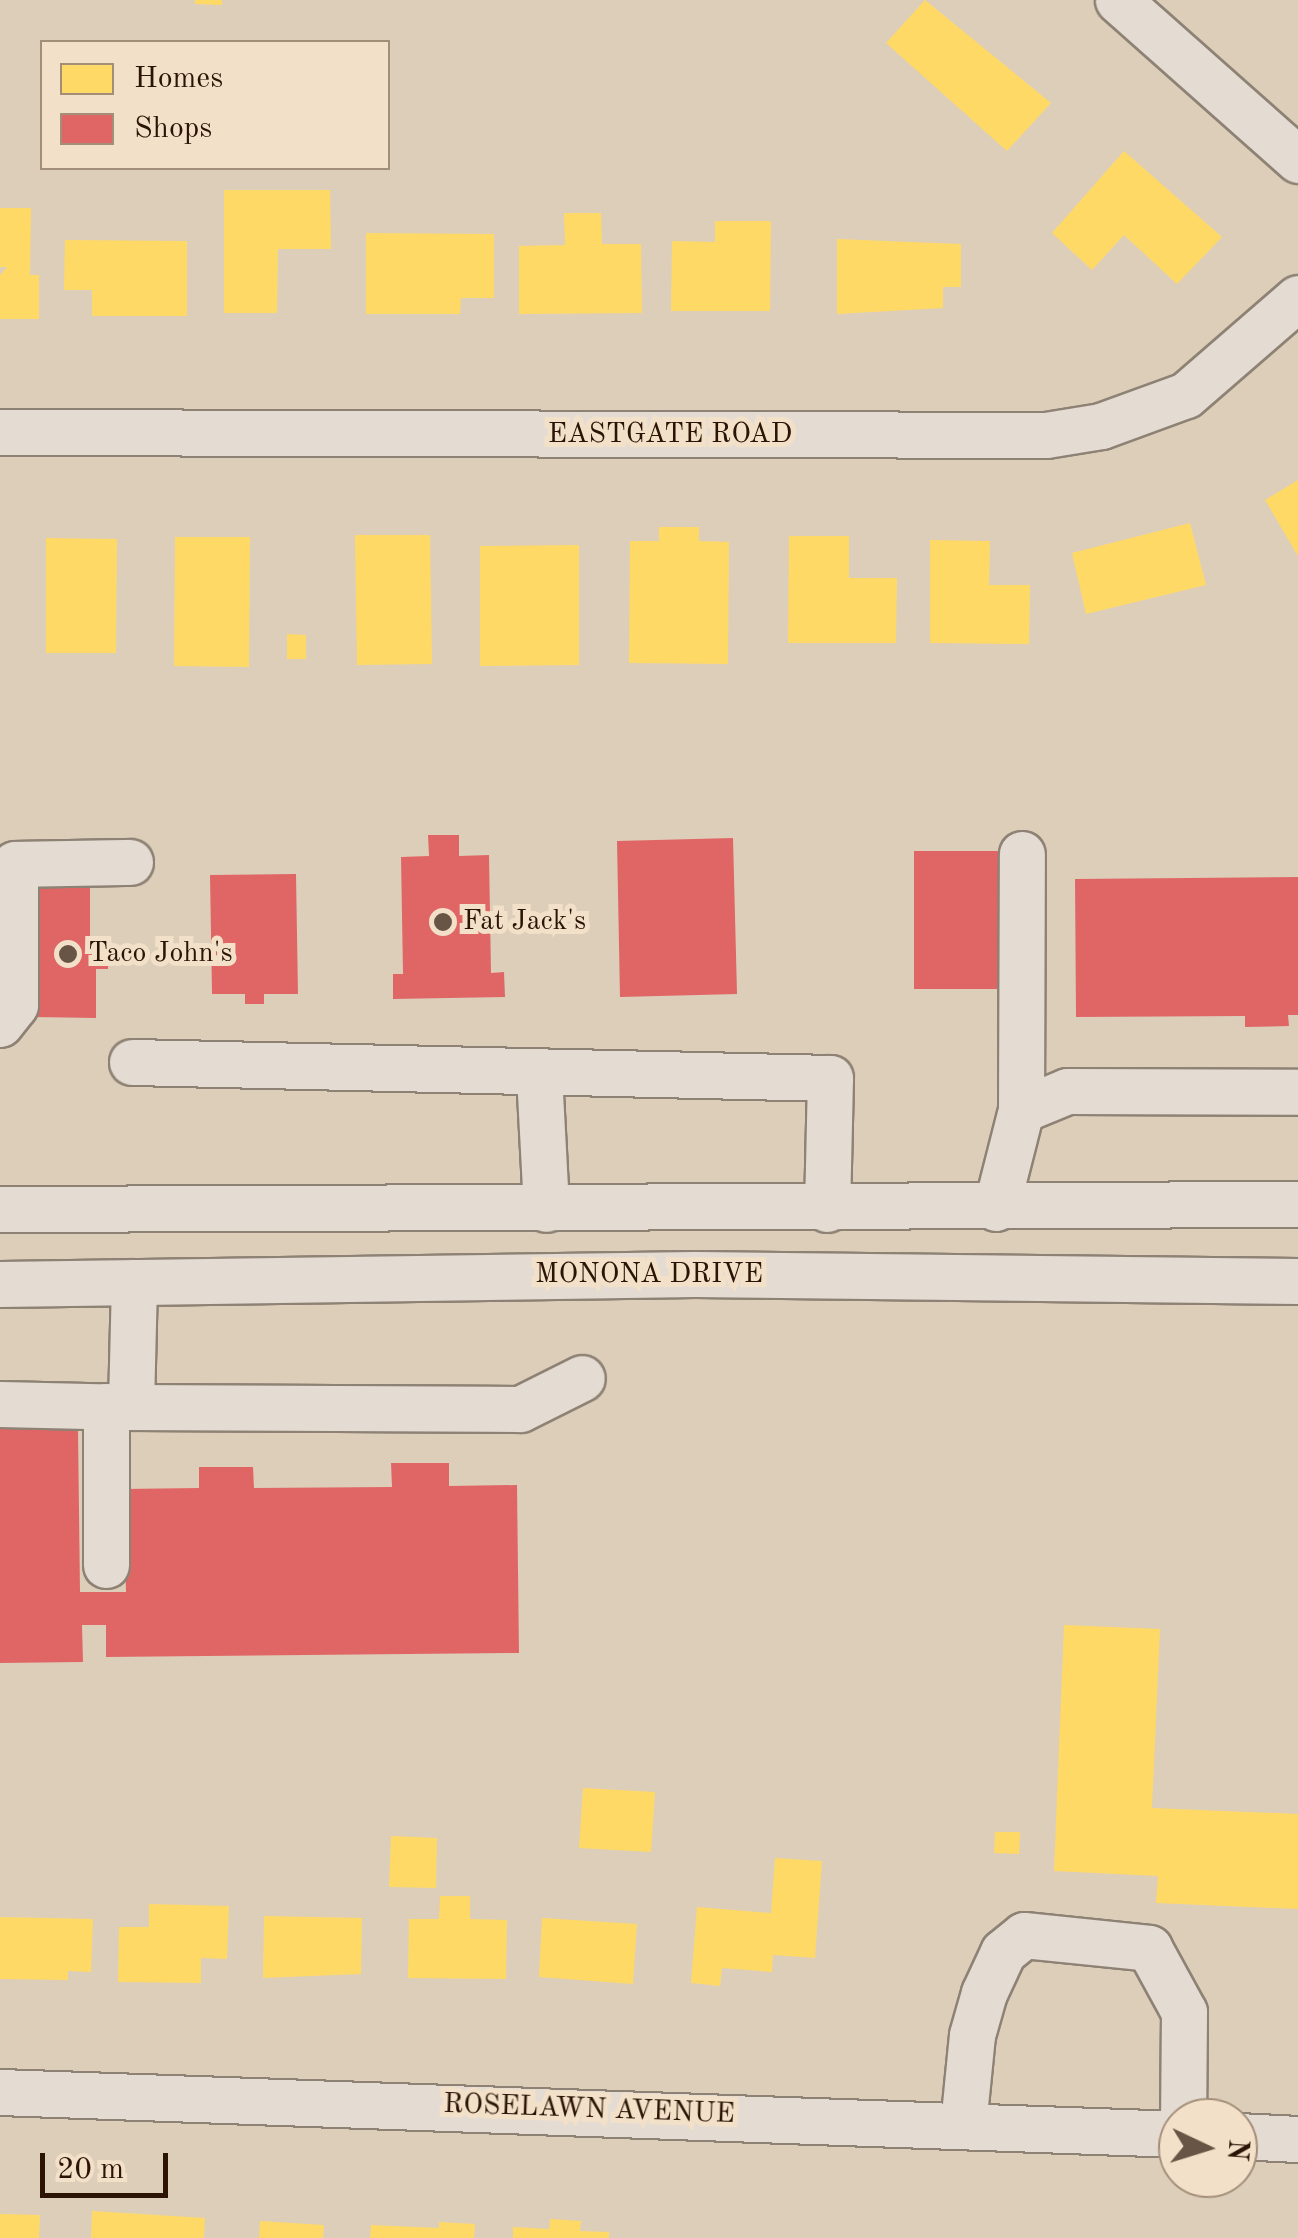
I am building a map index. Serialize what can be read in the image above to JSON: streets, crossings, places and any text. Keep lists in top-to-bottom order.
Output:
{
  "streets": {
    "street": ["EASTGATE ROAD", "MONONA DRIVE", "ROSELAWN AVENUE"]
  },
  "places": ["Fat Jack's", "Taco John's"],
  "legend": ["Homes", "Shops"],
  "scale_bar": "20 m",
  "north": "right"
}
